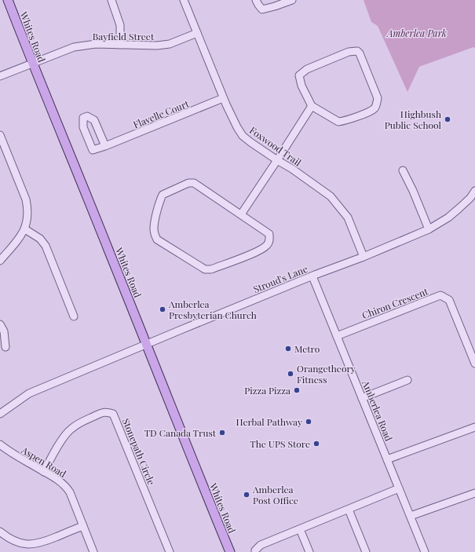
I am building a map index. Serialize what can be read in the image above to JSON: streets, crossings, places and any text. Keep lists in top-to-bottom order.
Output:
{
  "streets": {
    "main road": ["Whites Road"],
    "street": [
      "Bayfield Street",
      "Flavelle Court",
      "Foxwood Trail",
      "Stroud's Lane",
      "Chiron Crescent",
      "Amberlea Road",
      "Stonepath Circle",
      "Aspen Road"
    ]
  },
  "crossings": [
    ["Bayfield Street", "Whites Road"],
    ["Bayfield Street", "Foxwood Trail"],
    ["Whites Road", "Stroud's Lane"],
    ["Flavelle Court", "Foxwood Trail"],
    ["Foxwood Trail", "Stroud's Lane"],
    ["Stroud's Lane", "Amberlea Road"],
    ["Chiron Crescent", "Amberlea Road"],
    ["Stonepath Circle", "Aspen Road"]
  ],
  "parks": ["Amberlea Park"],
  "places": [
    "Highbush Public School",
    "Amberlea Presbyterian Church",
    "Metro",
    "Orangetheory Fitness",
    "Pizza Pizza",
    "Herbal Pathway",
    "TD Canada Trust",
    "The UPS Store",
    "Amberlea Post Office"
  ]
}
